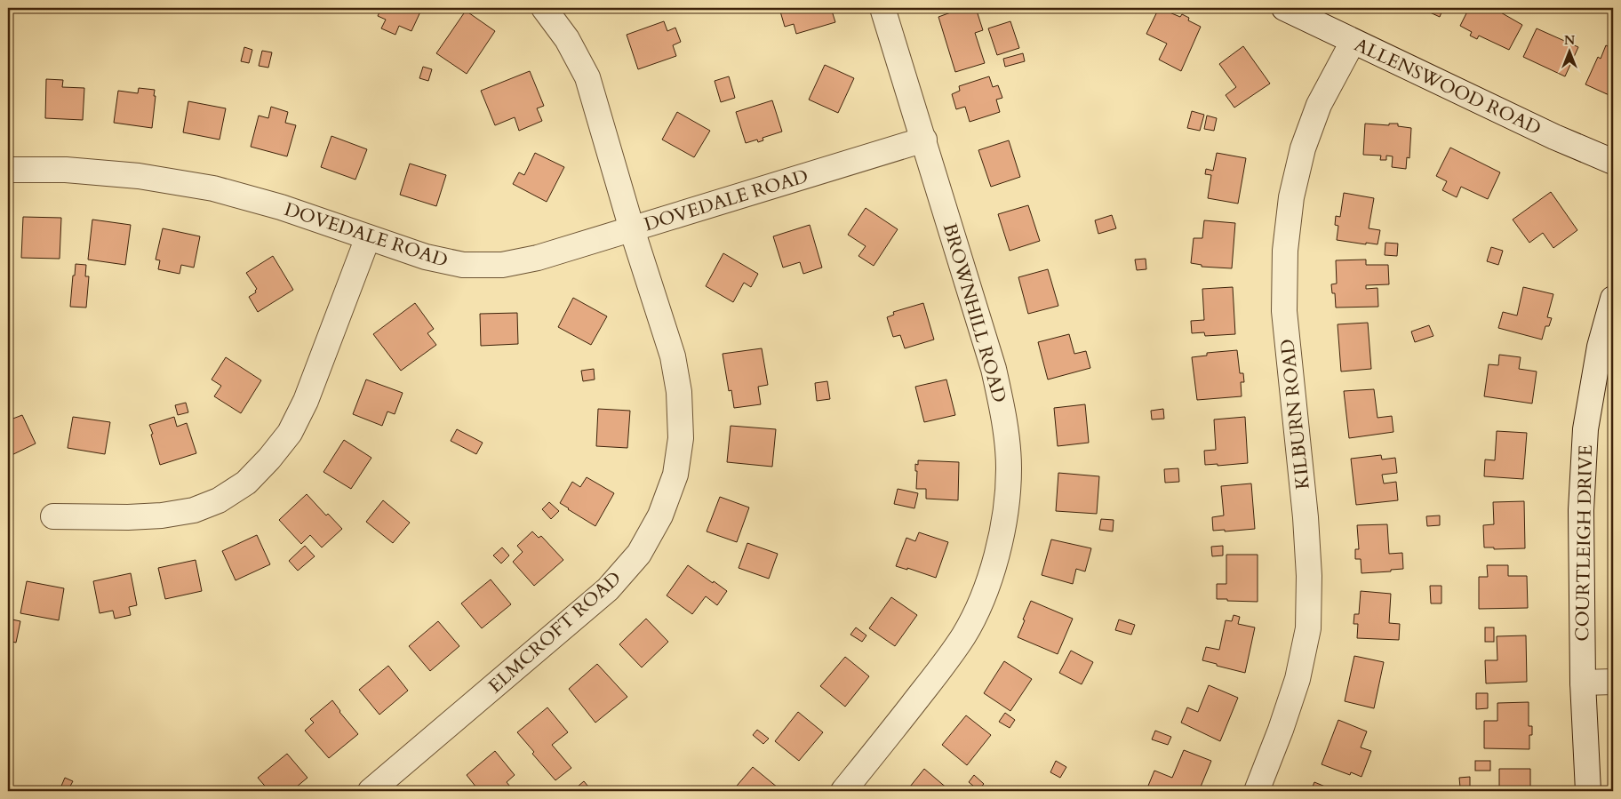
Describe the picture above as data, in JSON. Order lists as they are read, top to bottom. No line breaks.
{"streets":{"street":["ALLENSWOOD ROAD","DOVEDALE ROAD","BROWNHILL ROAD","KILBURN ROAD","COURTLEIGH DRIVE","ELMCROFT ROAD"]},"crossings":[["ALLENSWOOD ROAD","KILBURN ROAD"],["DOVEDALE ROAD","BROWNHILL ROAD"],["DOVEDALE ROAD","ELMCROFT ROAD"]],"north":"top"}
